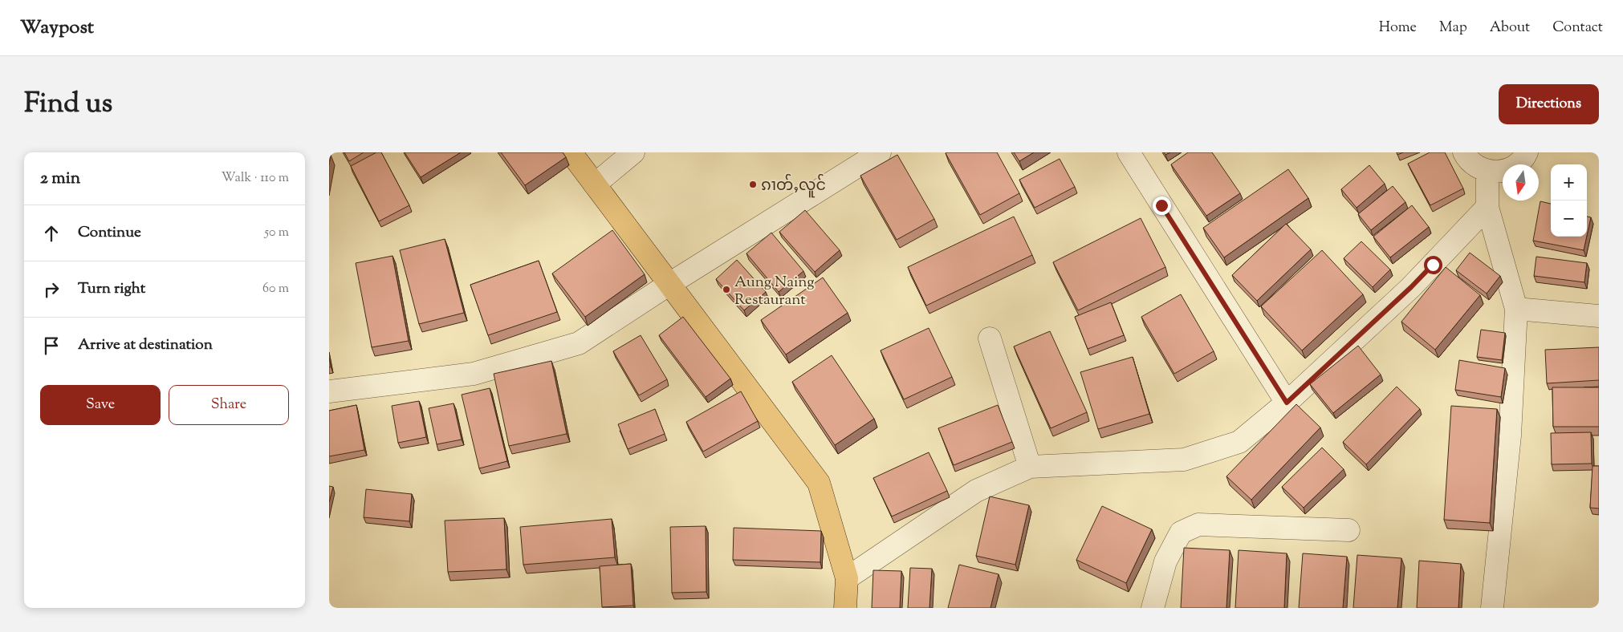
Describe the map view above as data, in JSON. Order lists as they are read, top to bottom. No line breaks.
{"places":["ၵၢတ်ႇလူင်","Aung Naing Restaurant"],"north":"bottom","page":{"header":"Waypost","nav":["Home","Map","About","Contact"],"title":"Find us","buttons":["Directions",["Save","Share"]],"heading":["2 min","Walk · 110 m"],"map_buttons":["+","−"],"list":[["Continue","50 m"],["Turn right","60 m"],"Arrive at destination"]}}
